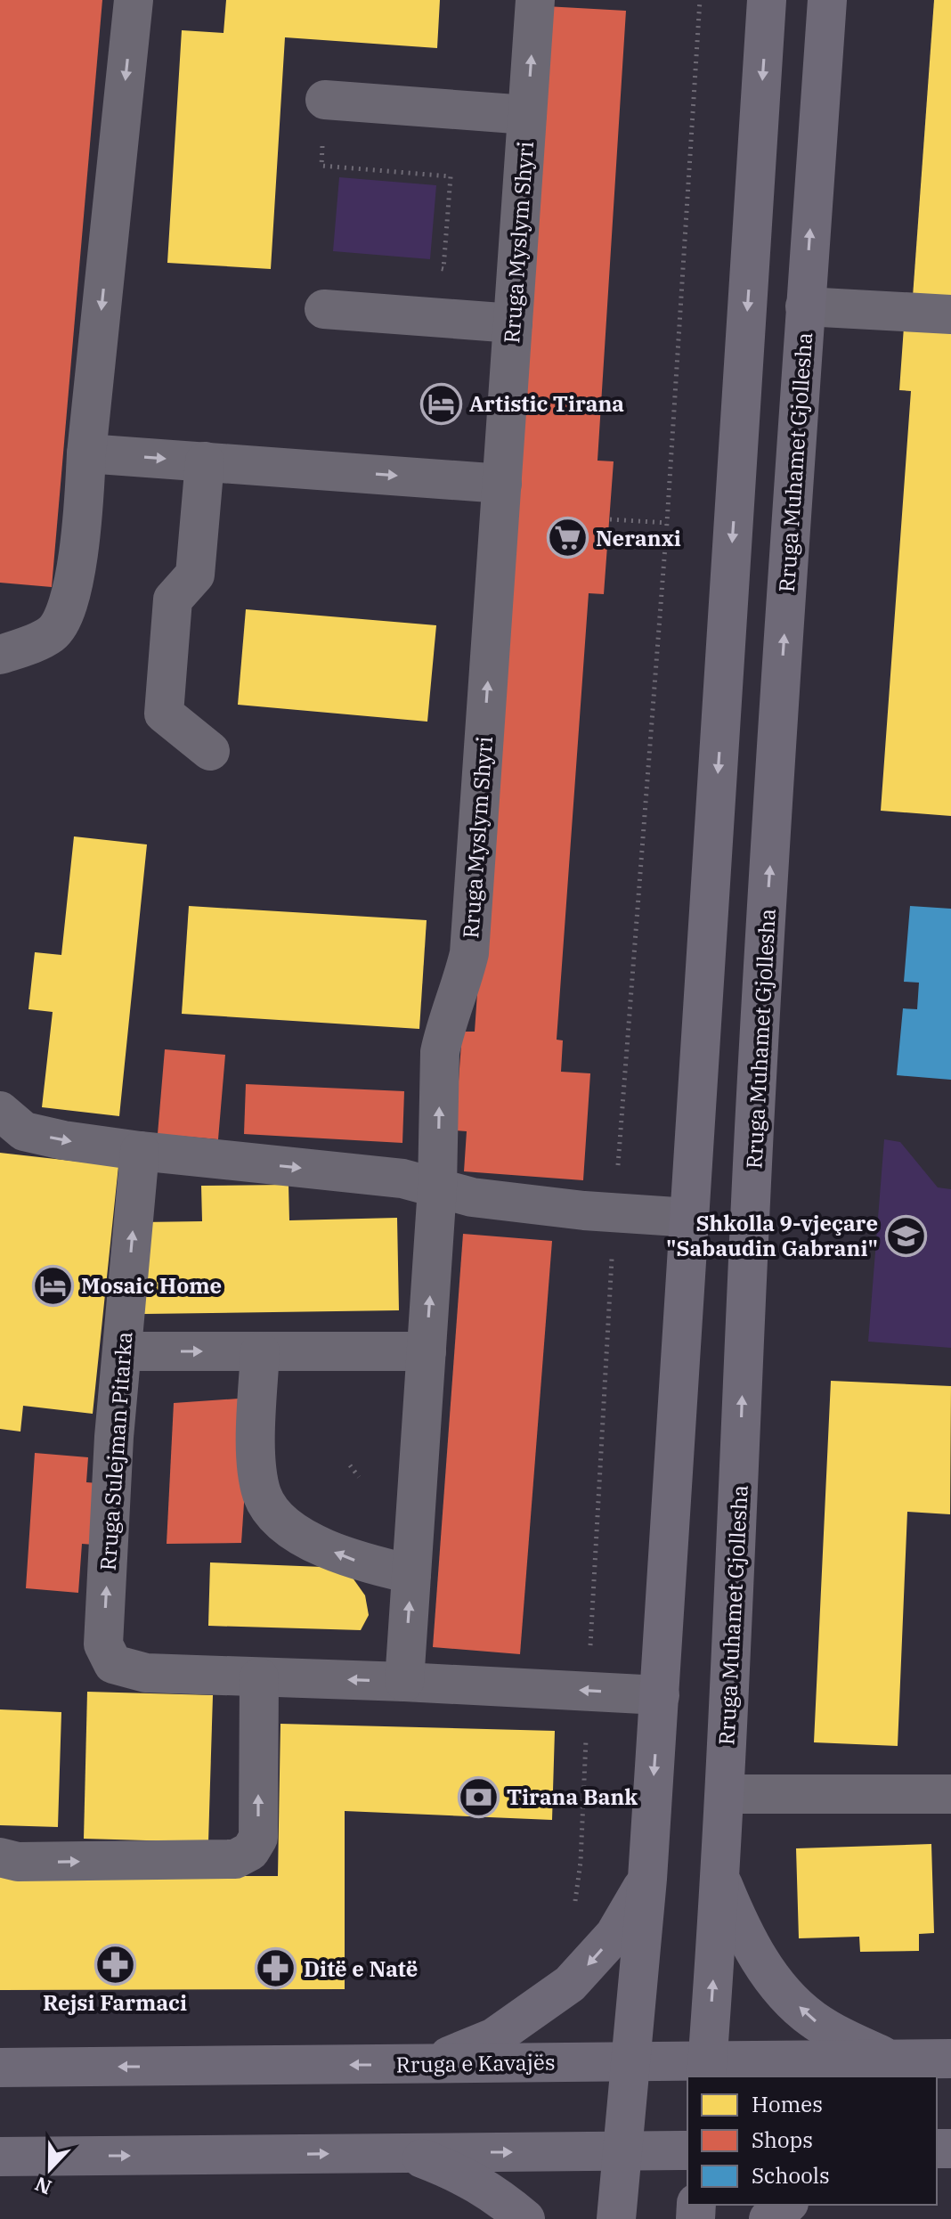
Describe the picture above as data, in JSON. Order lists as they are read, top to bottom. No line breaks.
{"streets":{"main road":["Rruga Muhamet Gjollesha","Rruga e Kavajës"],"street":["Rruga Myslym Shyri","Rruga Sulejman Pitarka"]},"crossings":[["Rruga Muhamet Gjollesha","Rruga e Kavajës"]],"one_way":["Rruga Myslym Shyri"],"places":{"hotel":["Artistic Tirana","Mosaic Home"],"supermarket":["Neranxi"],"school or university":["Shkolla 9-vjeçare \"Sabaudin Gabrani\""],"bank":["Tirana Bank"],"pharmacy":["Rejsi Farmaci","Ditë e Natë"]},"legend":["Homes","Shops","Schools"],"north":"bottom"}
